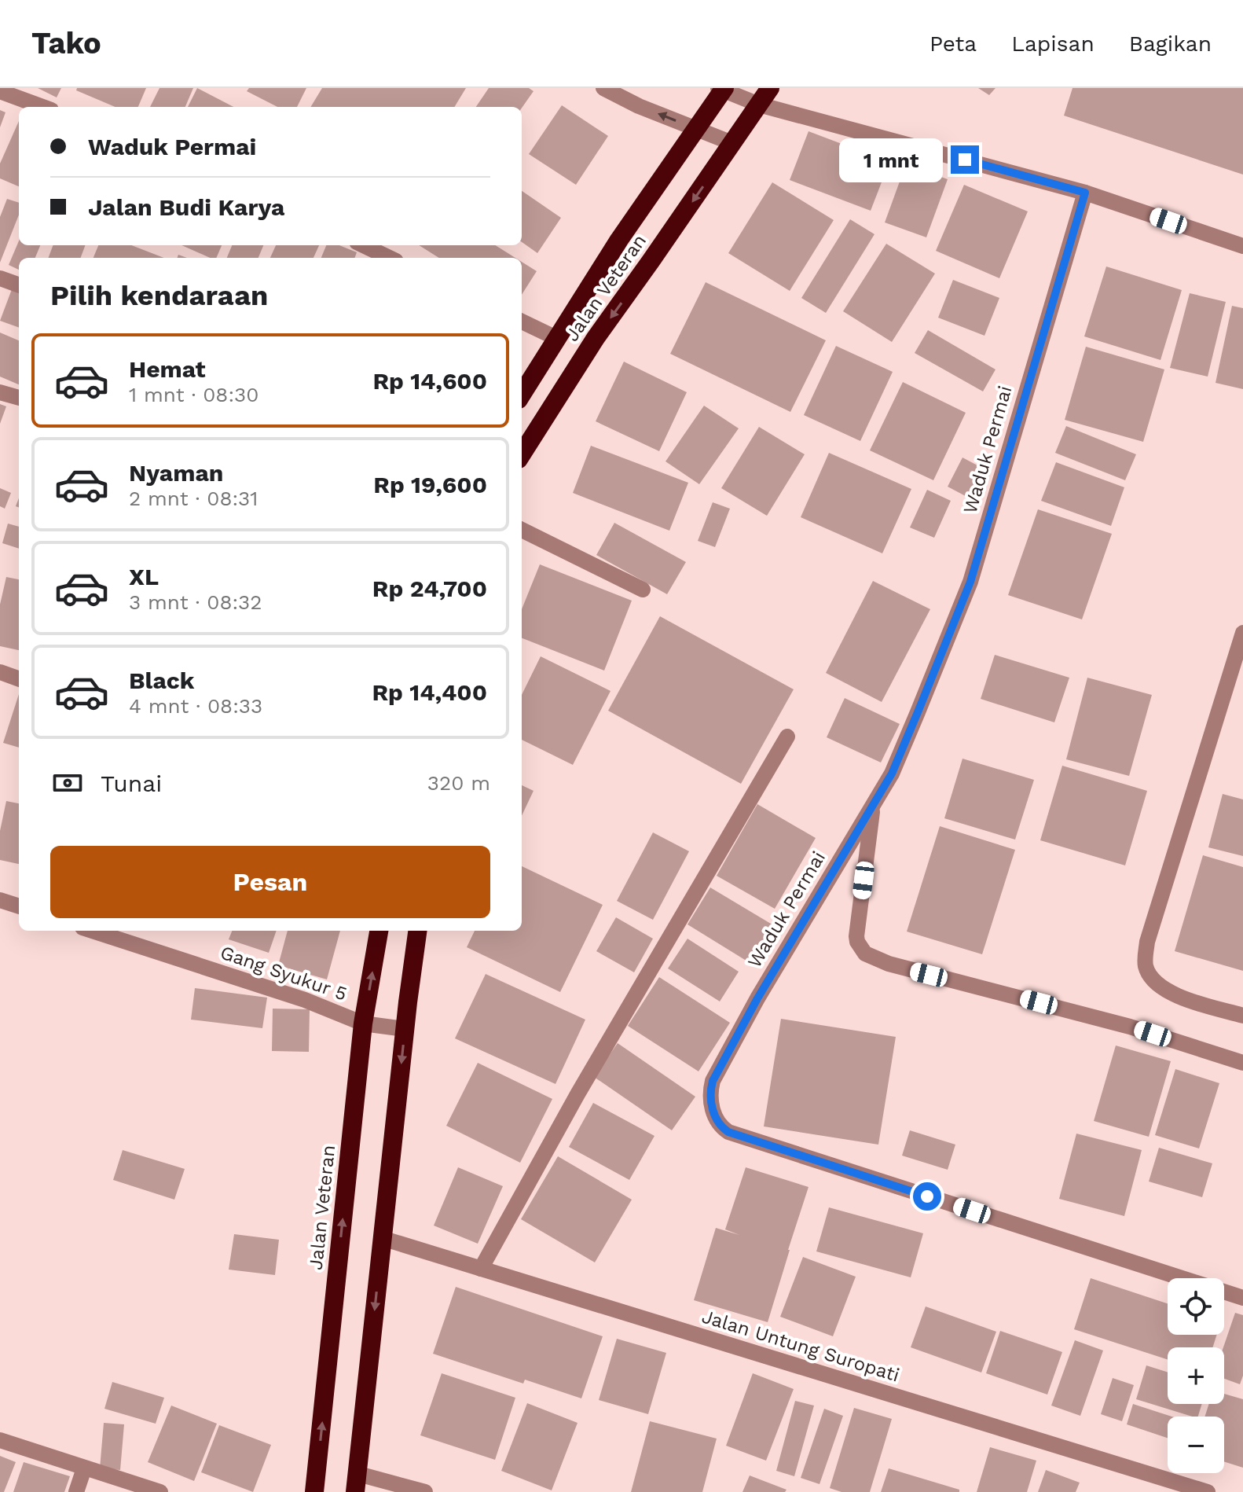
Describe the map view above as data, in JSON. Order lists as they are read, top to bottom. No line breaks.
{"streets":{"highway":["Jalan Veteran"],"street":["Waduk Permai","Gang Syukur 5","Jalan Untung Suropati"]},"crossings":[["Jalan Veteran","Gang Syukur 5"]],"page":{"header":"Tako","nav":["Peta","Lapisan","Bagikan"],"banner":["Waduk Permai","Jalan Budi Karya"],"bubble":"1 mnt","heading":"Pilih kendaraan","list":[{"name":"Hemat","note":"1 mnt · 08:30","value":"Rp 14,600"},{"name":"Nyaman","note":"2 mnt · 08:31","value":"Rp 19,600"},{"name":"XL","note":"3 mnt · 08:32","value":"Rp 24,700"},{"name":"Black","note":"4 mnt · 08:33","value":"Rp 14,400"}],"pay":["Tunai","320 m"],"buttons":"Pesan","map_buttons":["+","−"]}}
